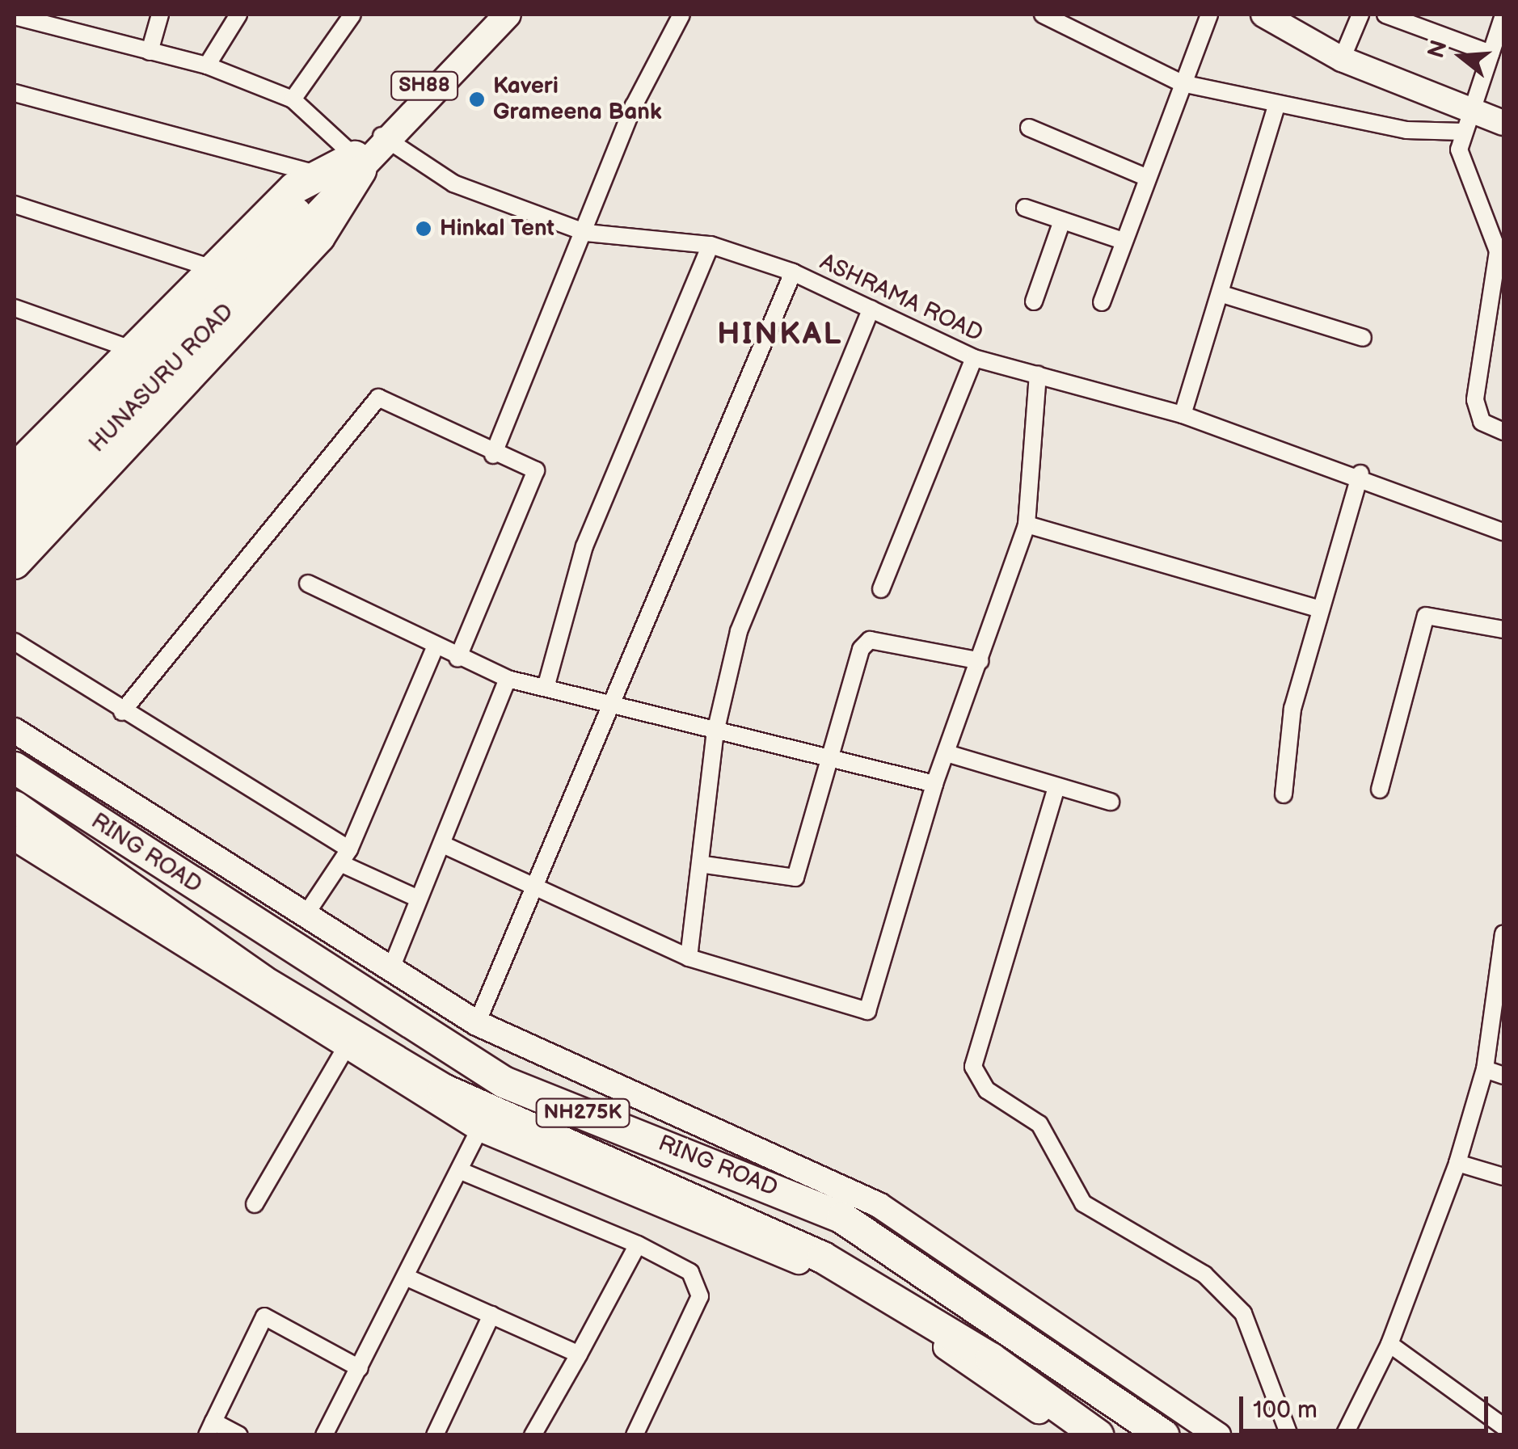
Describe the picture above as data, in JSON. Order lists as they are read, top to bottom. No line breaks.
{"streets":{"highway":["RING ROAD","NH275K"],"main road":["SH88","HUNASURU ROAD"],"street":["ASHRAMA ROAD"]},"crossings":[["SH88","ASHRAMA ROAD"]],"districts":["HINKAL"],"places":["Kaveri Grameena Bank","Hinkal Tent"],"scale_bar":"100 m","north":"left"}
